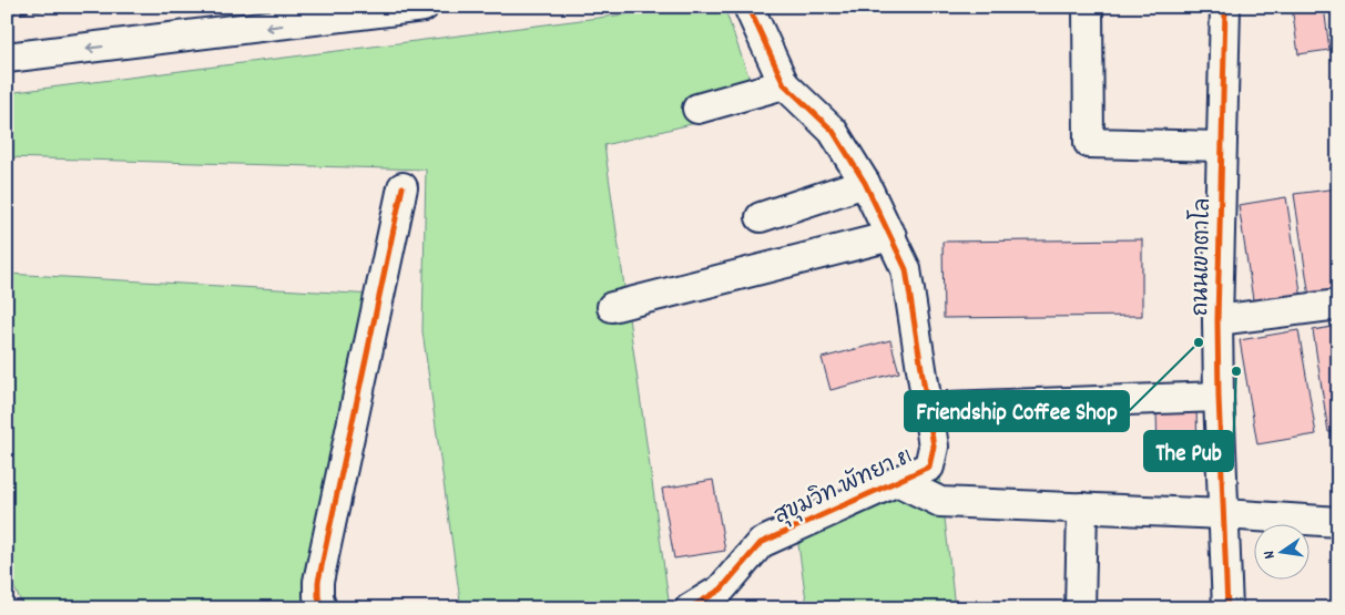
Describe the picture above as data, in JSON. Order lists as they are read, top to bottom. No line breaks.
{"streets":{"street":["ถนนเขาตาโล","สุขุมวิท พัทยา 81"]},"places":["Friendship Coffee Shop","The Pub"],"north":"left"}
